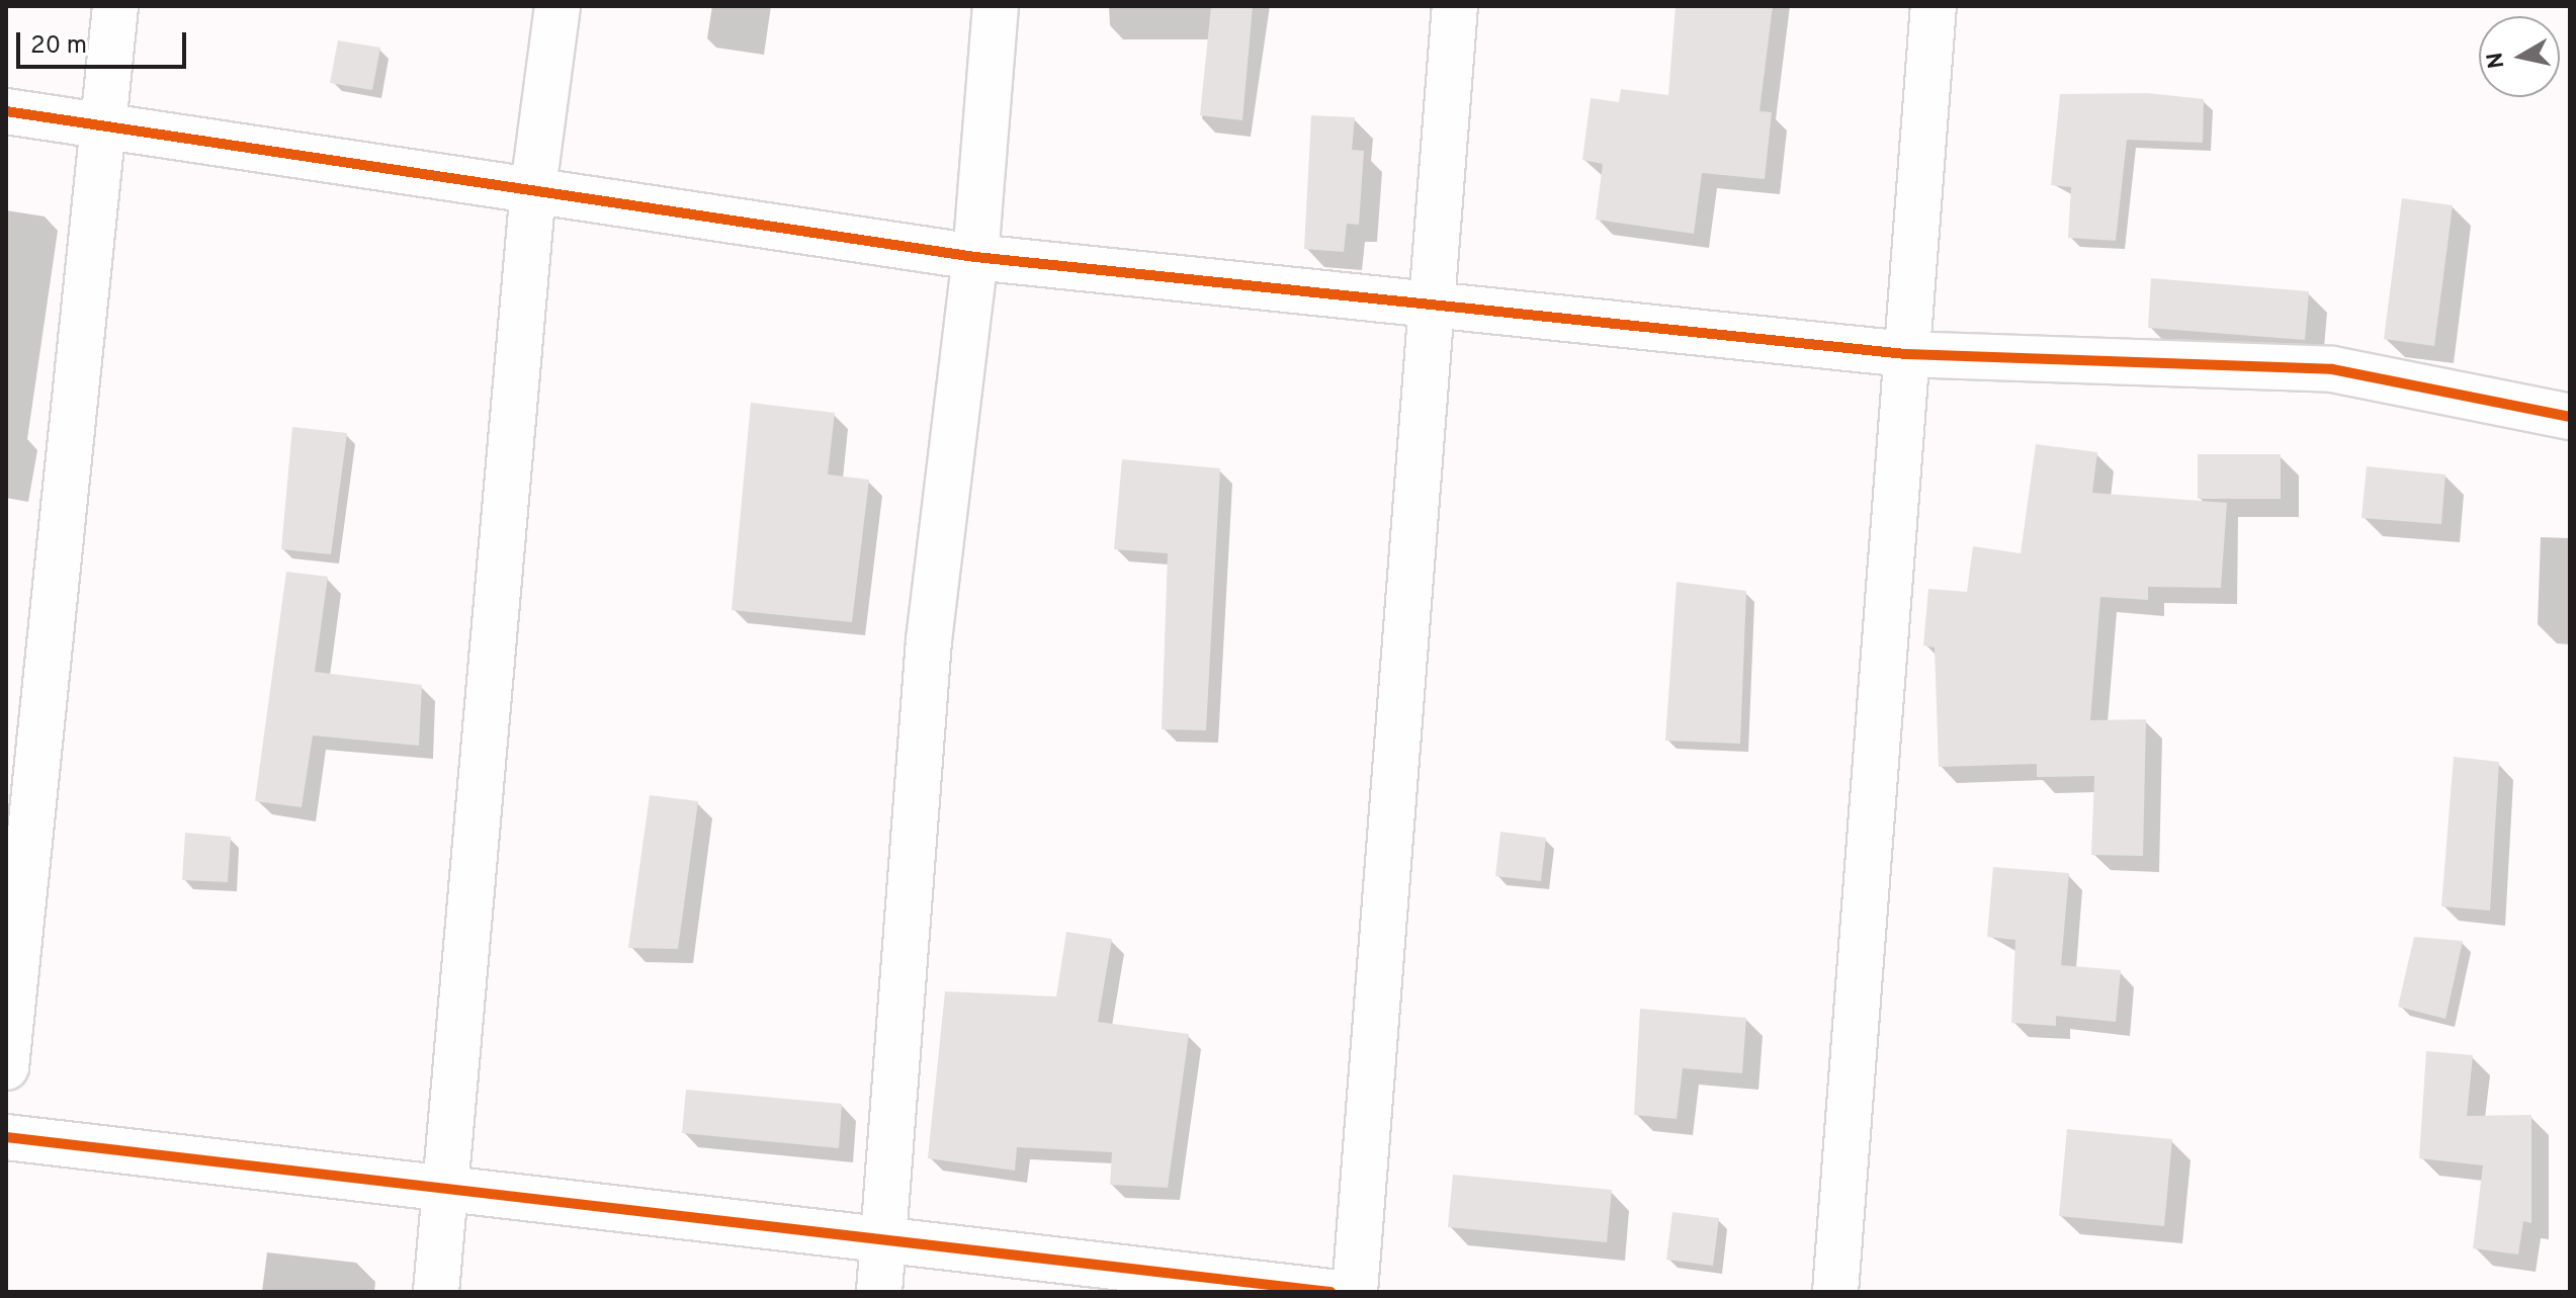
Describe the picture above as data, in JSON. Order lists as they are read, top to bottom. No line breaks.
{"scale_bar":"20 m","north":"left"}
